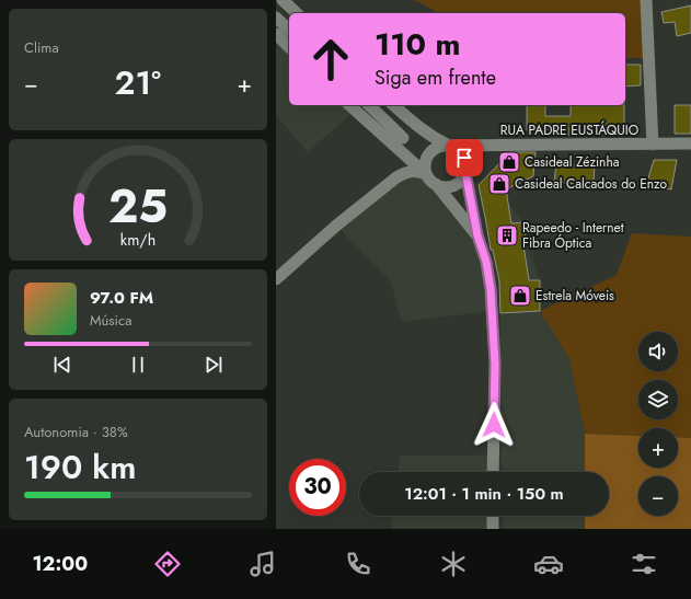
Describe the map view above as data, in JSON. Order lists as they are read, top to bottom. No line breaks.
{"streets":{"street":["RUA PADRE EUSTÁQUIO"]},"places":{"shop":["Casideal Zézinha","Casideal Calcados do Enzo","Estrela Móveis"],"building":["Rapeedo - Internet Fibra Óptica"]},"page":{"tile":["Clima",["Autonomia · 38%","190 km"]],"turn":["110 m","Siga em frente"],"heat":["−","21°","+"],"song":["97.0 FM","Música"],"map_buttons":["+","−"],"limit":"30","trip":"12:01 · 1 min · 150 m","tabs":"12:00","gauge":["25","km/h"]}}
